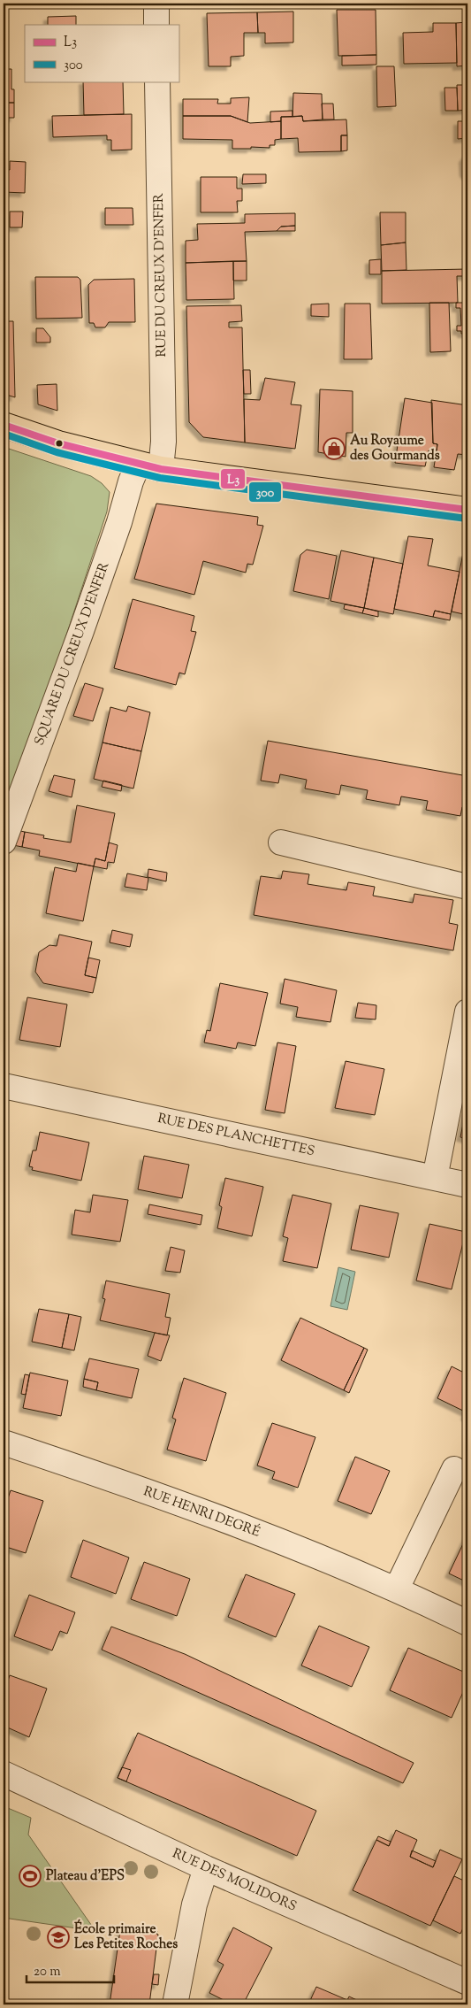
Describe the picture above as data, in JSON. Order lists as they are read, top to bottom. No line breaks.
{"streets":{"street":["RUE DU CREUX D'ENFER","SQUARE DU CREUX D'ENFER","RUE DES PLANCHETTES","RUE HENRI DEGRÉ","RUE DES MOLIDORS"]},"crossings":[["RUE DU CREUX D'ENFER","SQUARE DU CREUX D'ENFER"]],"places":{"shop":["Au Royaume des Gourmands"],"sports":["Plateau d'EPS"],"school or university":["École primaire Les Petites Roches"]},"lines":["transit line L3","transit line 300"],"legend":["L3","300"],"scale_bar":"20 m"}
